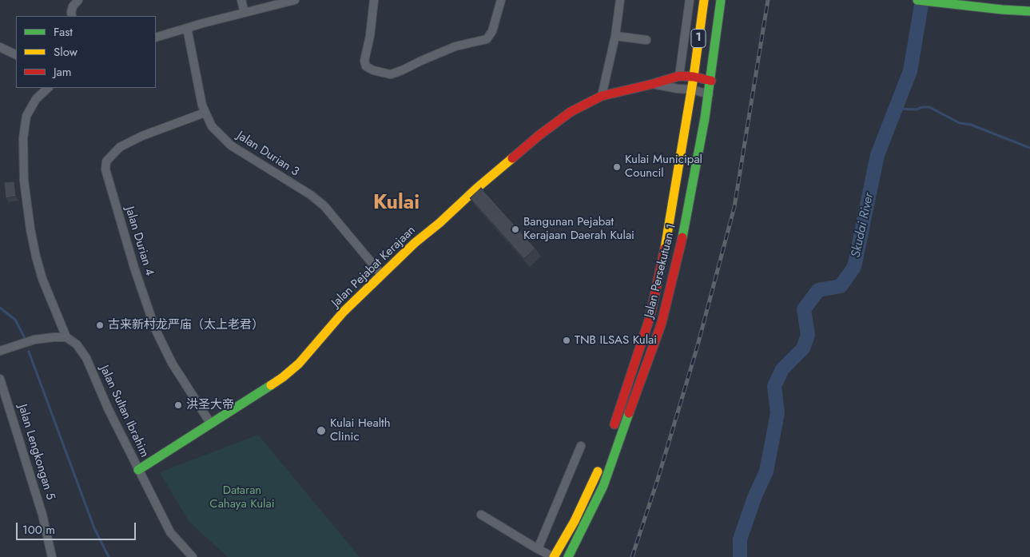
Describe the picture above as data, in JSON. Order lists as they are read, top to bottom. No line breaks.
{"streets":{"main road":["1","Jalan Pejabat Kerajaan","Jalan Persekutuan 1"],"street":["Jalan Durian 3","Jalan Durian 4","Jalan Sultan Ibrahim","Jalan Lengkongan 5"]},"crossings":[["Jalan Durian 3","Jalan Durian 4"],["Jalan Durian 3","Jalan Pejabat Kerajaan"],["Jalan Durian 4","Jalan Pejabat Kerajaan"],["Jalan Pejabat Kerajaan","Jalan Persekutuan 1"],["Jalan Pejabat Kerajaan","Jalan Sultan Ibrahim"]],"districts":["Kulai"],"water":["Skudai River"],"parks":["Dataran Cahaya Kulai"],"places":["Kulai Municipal Council","Bangunan Pejabat Kerajaan Daerah Kulai","古来新村龙严庙（太上老君）","TNB ILSAS Kulai","洪圣大帝","Kulai Health Clinic"],"legend":["Fast","Slow","Jam"],"scale_bar":"100 m"}
